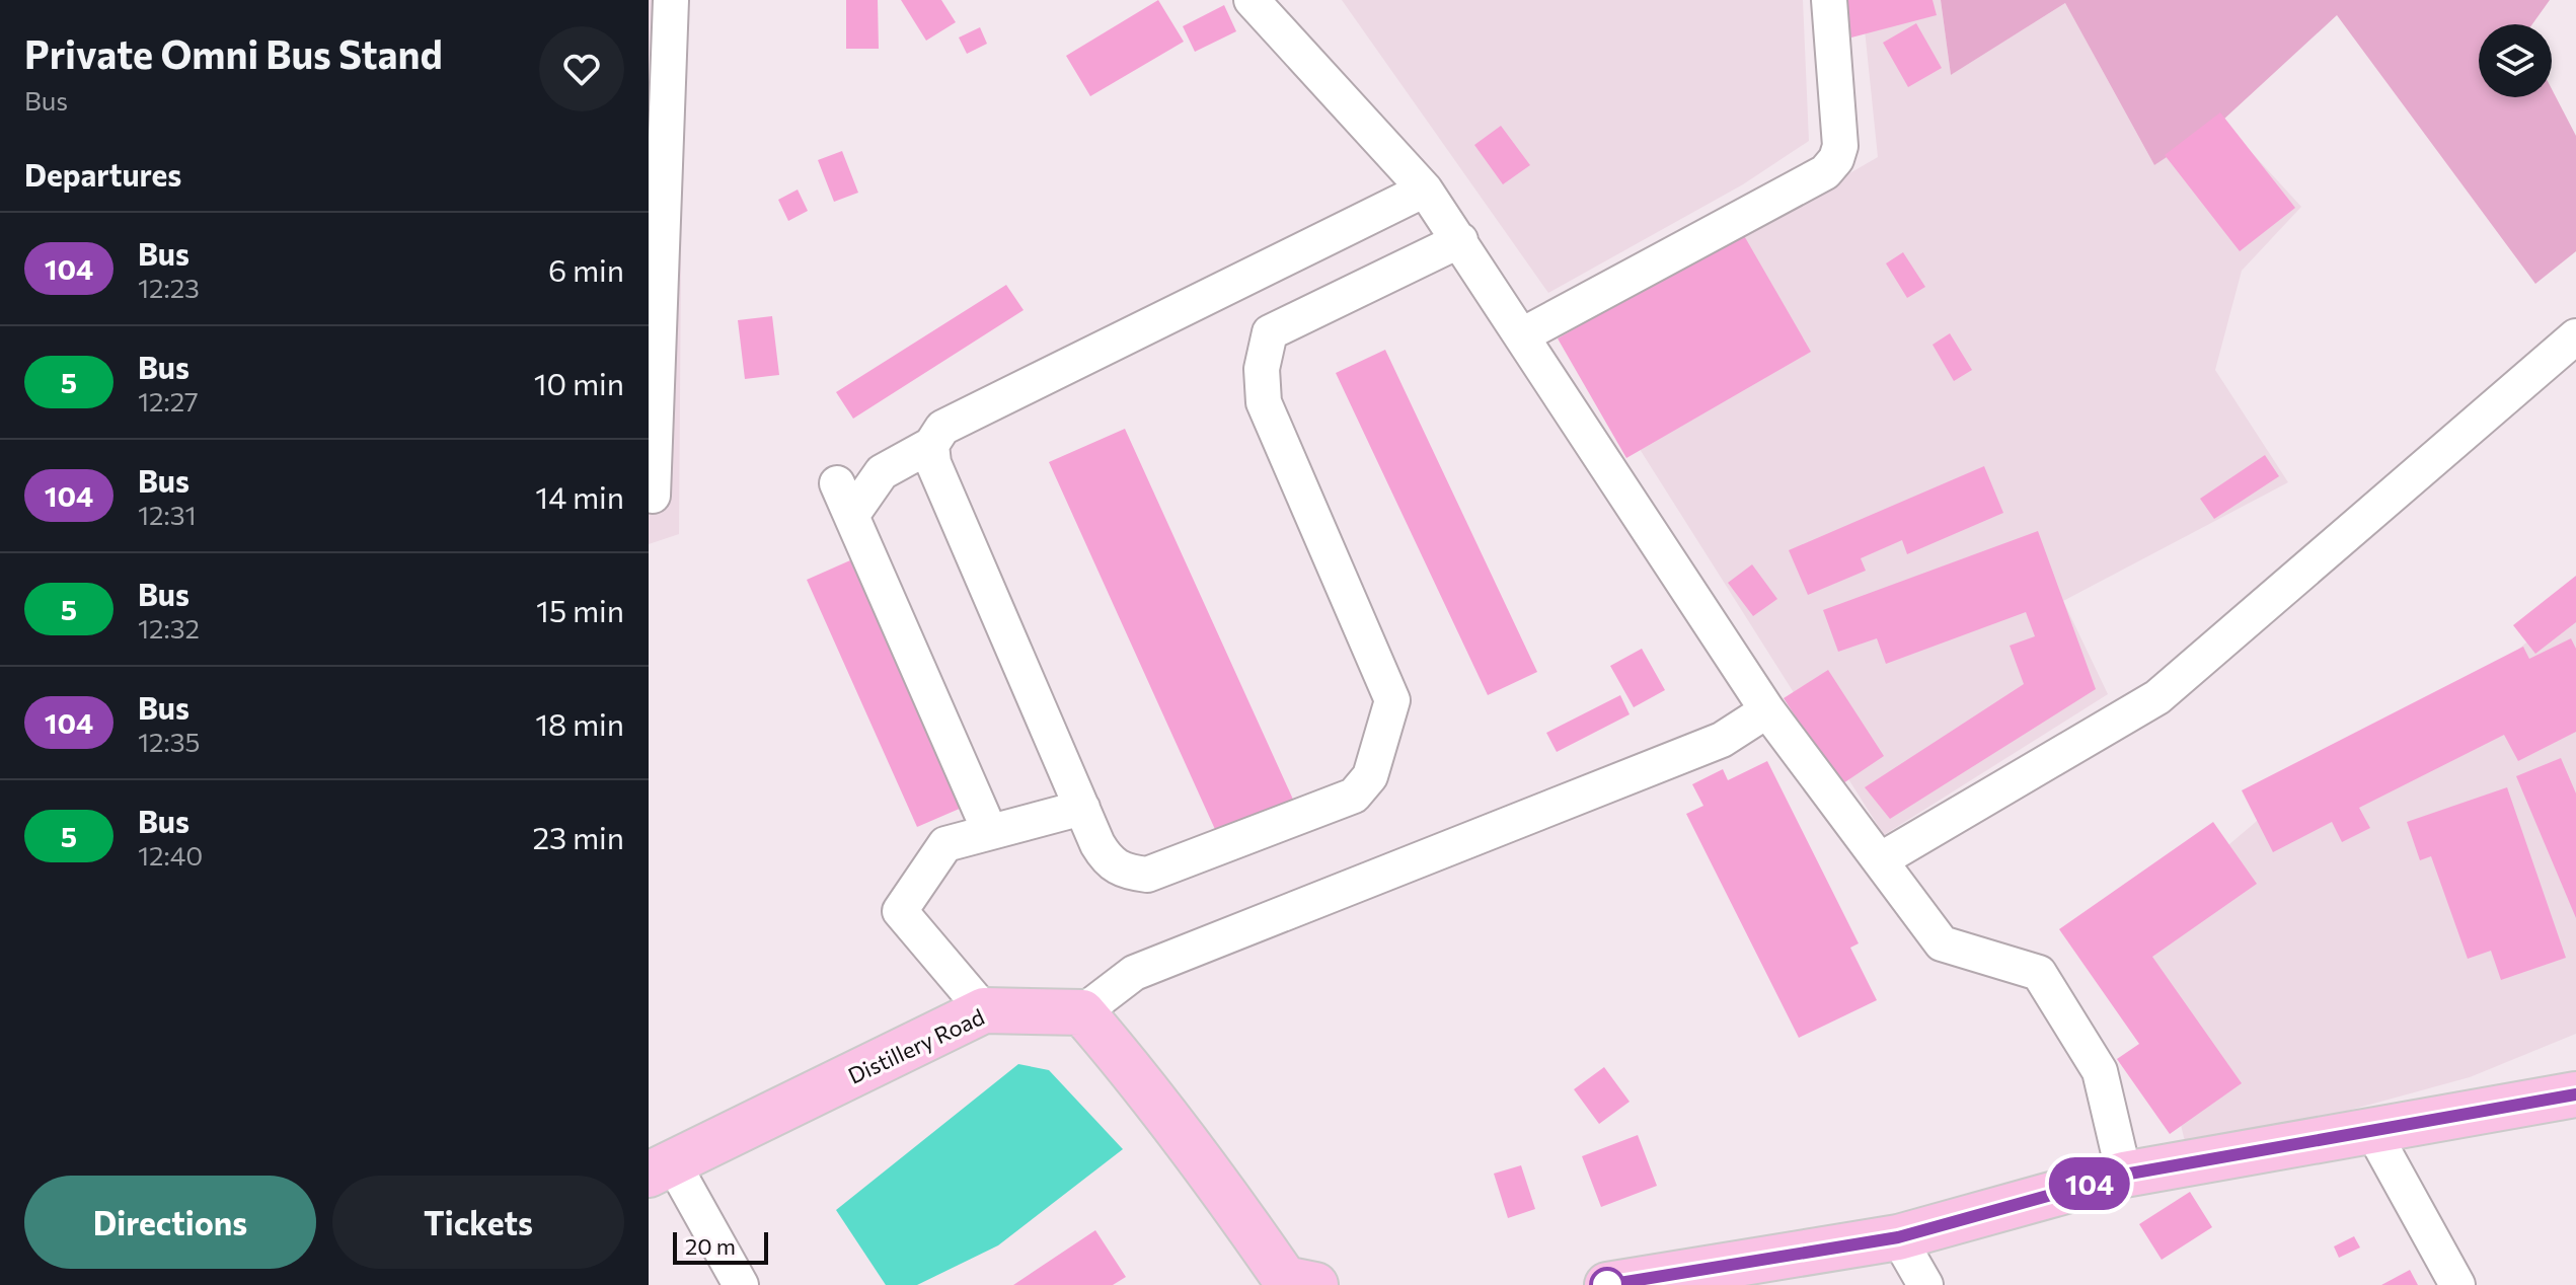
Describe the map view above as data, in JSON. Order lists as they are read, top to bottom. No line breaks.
{"streets":{"main road":["Distillery Road"]},"lines":["bus line 104"],"scale_bar":"20 m","page":{"heading":[["Private Omni Bus Stand","Bus"],"Departures"],"on_map":"104","list":[{"mark":"104","name":"Bus","note":"12:23","value":"6 min"},{"mark":"5","name":"Bus","note":"12:27","value":"10 min"},{"mark":"104","name":"Bus","note":"12:31","value":"14 min"},{"mark":"5","name":"Bus","note":"12:32","value":"15 min"},{"mark":"104","name":"Bus","note":"12:35","value":"18 min"},{"mark":"5","name":"Bus","note":"12:40","value":"23 min"}],"buttons":["Directions","Tickets"],"scale":"20 m"}}
